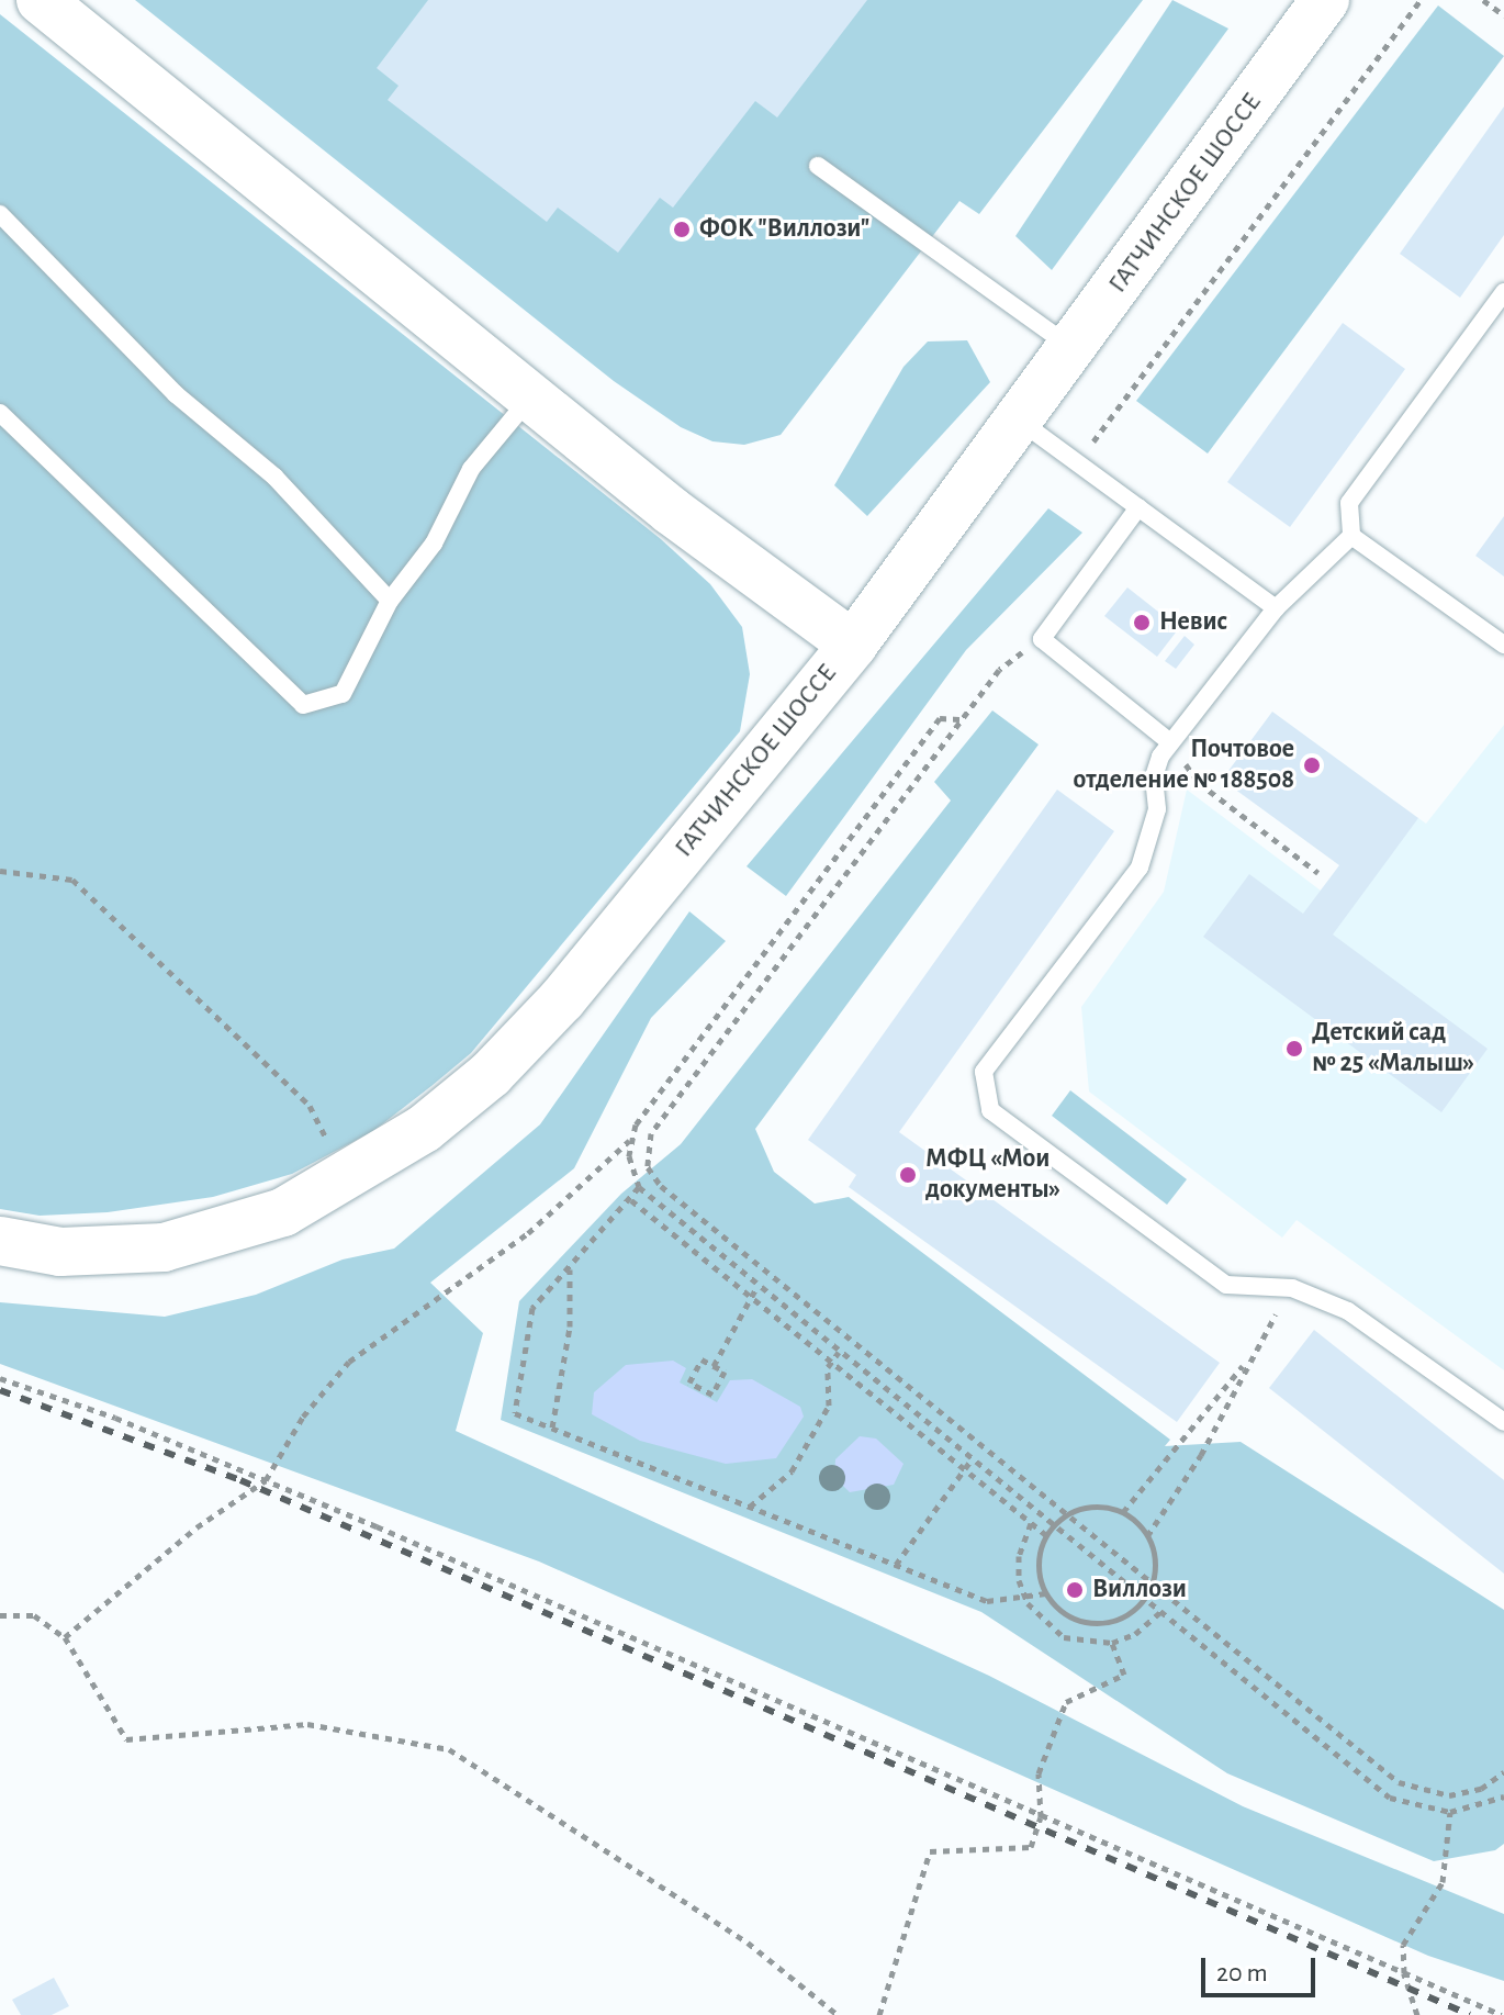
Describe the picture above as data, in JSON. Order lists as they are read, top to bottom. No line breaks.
{"streets":{"main road":["ГАТЧИНСКОЕ ШОССЕ"]},"places":["ФОК \"Виллози\"","Невис","Почтовое отделение № 188508","Детский сад № 25 «Малыш»","МФЦ «Мои документы»","Виллози"],"scale_bar":"20 m"}
